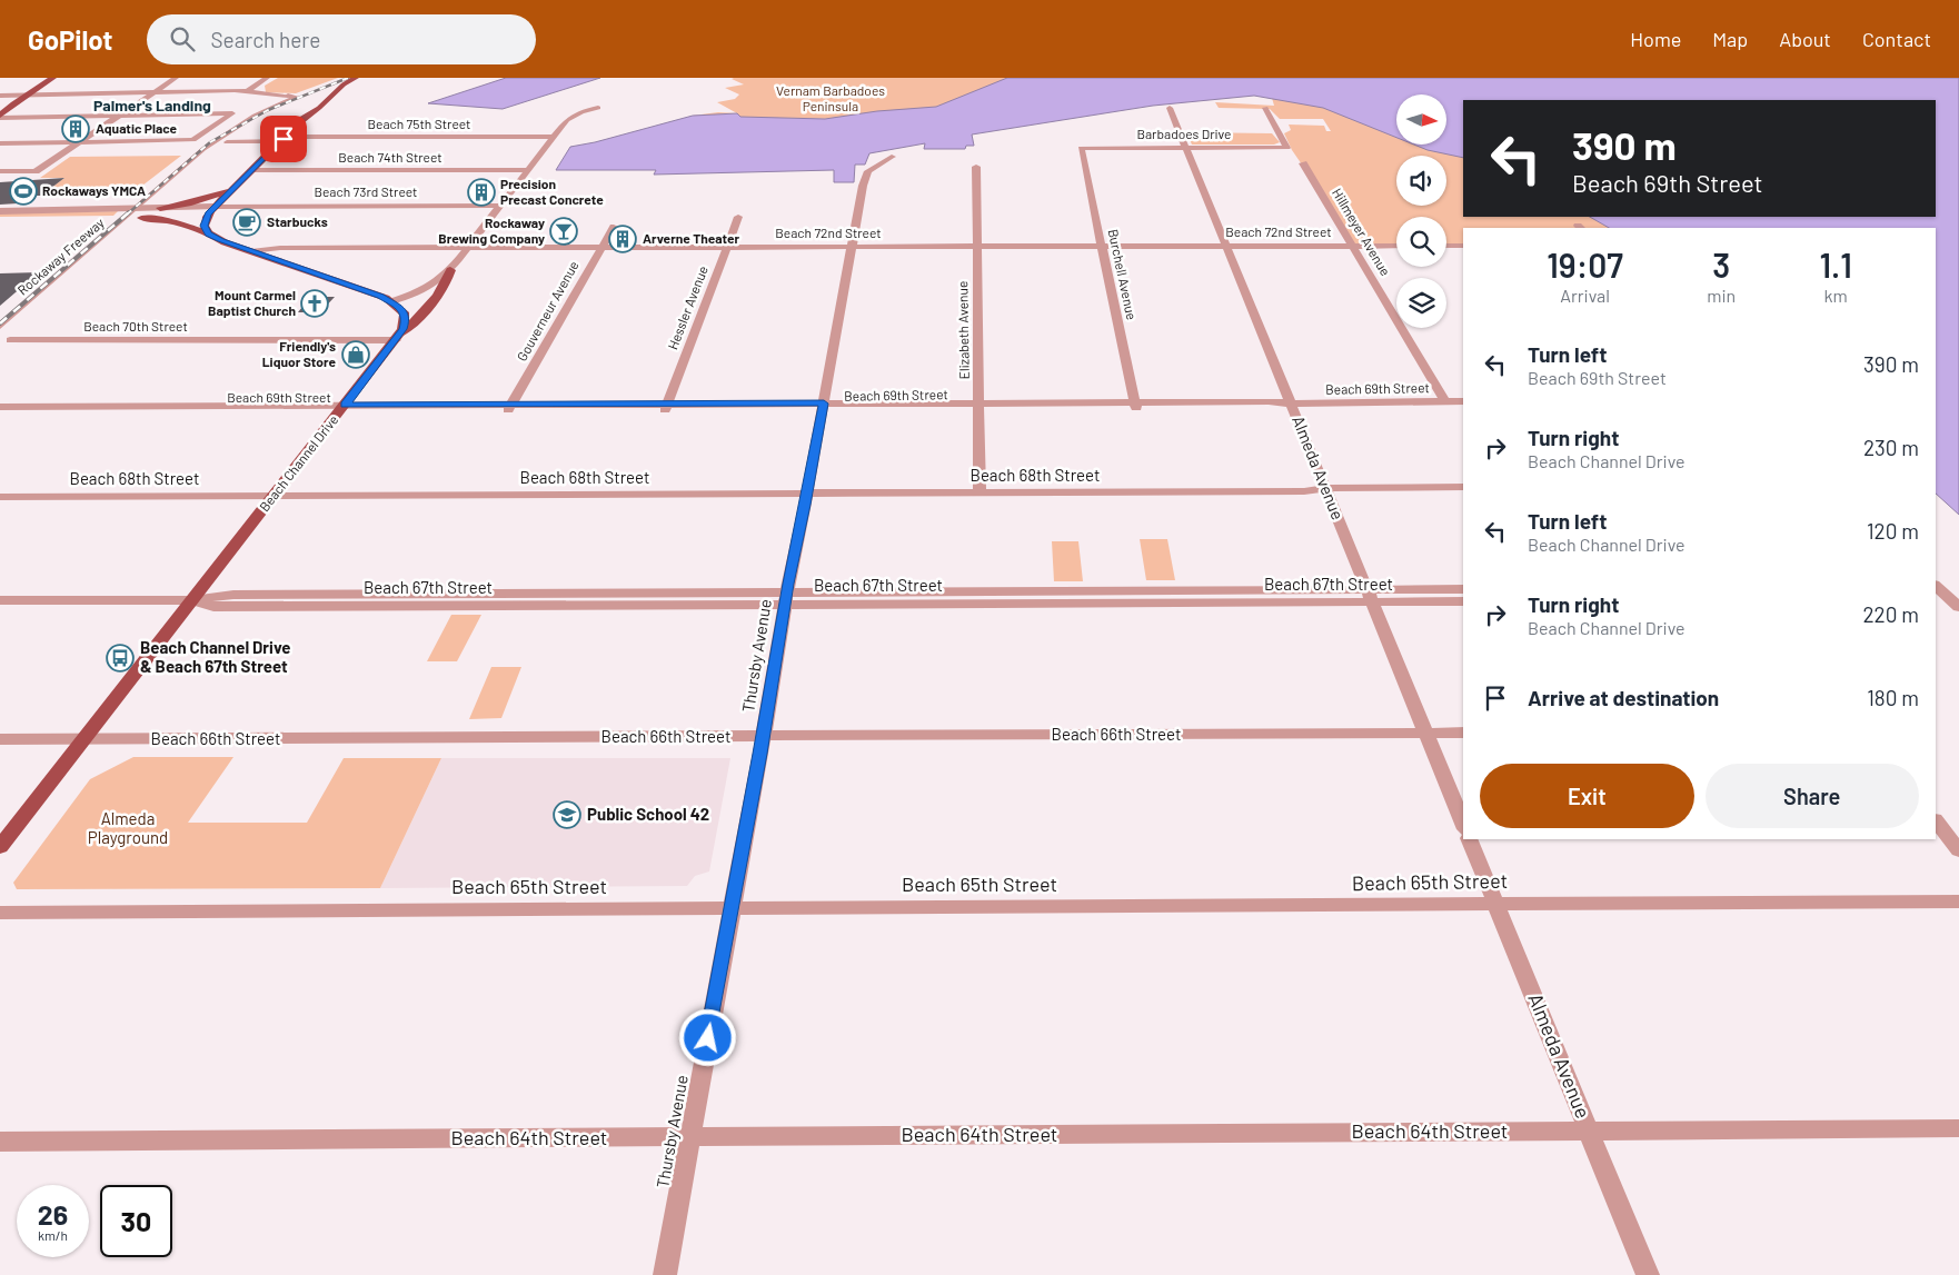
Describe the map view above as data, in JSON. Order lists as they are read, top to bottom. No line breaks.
{"streets":{"main road":["Beach Channel Drive"],"street":["Beach 75th Street","Barbadoes Drive","Beach 74th Street","Beach 73rd Street","Beach 72nd Street","Hillmeyer Avenue","Rockaway Freeway","Burchell Avenue","Hessler Avenue","Gouverneur Avenue","Beach 70th Street","Elizabeth Avenue","Beach 69th Street","Almeda Avenue","Beach 68th Street","Beach 67th Street","Thursby Avenue","Beach 66th Street","Beach 65th Street","Beach 64th Street"]},"crossings":[["Barbadoes Drive","Burchell Avenue"],["Barbadoes Drive","Almeda Avenue"],["Beach 73rd Street","Rockaway Freeway"],["Beach 72nd Street","Hillmeyer Avenue"],["Beach 72nd Street","Burchell Avenue"],["Beach 72nd Street","Hessler Avenue"],["Beach 72nd Street","Gouverneur Avenue"],["Beach 72nd Street","Elizabeth Avenue"],["Beach 72nd Street","Almeda Avenue"],["Beach 72nd Street","Thursby Avenue"],["Hillmeyer Avenue","Beach 69th Street"],["Burchell Avenue","Beach 69th Street"],["Hessler Avenue","Beach 69th Street"],["Gouverneur Avenue","Beach 69th Street"],["Beach 70th Street","Beach Channel Drive"],["Elizabeth Avenue","Beach 69th Street"],["Elizabeth Avenue","Beach 68th Street"],["Beach 69th Street","Beach Channel Drive"],["Beach 69th Street","Almeda Avenue"],["Beach 69th Street","Thursby Avenue"],["Beach Channel Drive","Beach 68th Street"],["Beach Channel Drive","Beach 67th Street"],["Beach Channel Drive","Beach 66th Street"],["Almeda Avenue","Beach 68th Street"],["Almeda Avenue","Beach 67th Street"],["Almeda Avenue","Beach 66th Street"],["Almeda Avenue","Beach 65th Street"],["Almeda Avenue","Beach 64th Street"],["Beach 68th Street","Thursby Avenue"],["Beach 67th Street","Thursby Avenue"],["Thursby Avenue","Beach 66th Street"],["Thursby Avenue","Beach 65th Street"],["Thursby Avenue","Beach 64th Street"]],"districts":["Palmer's Landing"],"parks":["Vernam Barbadoes Peninsula","Almeda Playground"],"places":{"building":["Aquatic Place","Precision Precast Concrete","Arverne Theater"],"sports":["Rockaways YMCA"],"cafe":["Starbucks"],"bar":["Rockaway Brewing Company"],"church":["Mount Carmel Baptist Church"],"shop":["Friendly's Liquor Store"],"bus stop":["Beach Channel Drive & Beach 67th Street"],"school or university":["Public School 42"]},"north":"right","page":{"header":"GoPilot","search":"Search here","nav":["Home","Map","About","Contact"],"turn":["390 m","Beach 69th Street"],"eta":["19:07","Arrival","3","min","1.1","km"],"list":[{"name":"Turn left","note":"Beach 69th Street","value":"390 m"},{"name":"Turn right","note":"Beach Channel Drive","value":"230 m"},{"name":"Turn left","note":"Beach Channel Drive","value":"120 m"},{"name":"Turn right","note":"Beach Channel Drive","value":"220 m"},{"name":"Arrive at destination","value":"180 m"}],"buttons":["Exit","Share"],"speed":"26 km/h","limit":"30"}}
